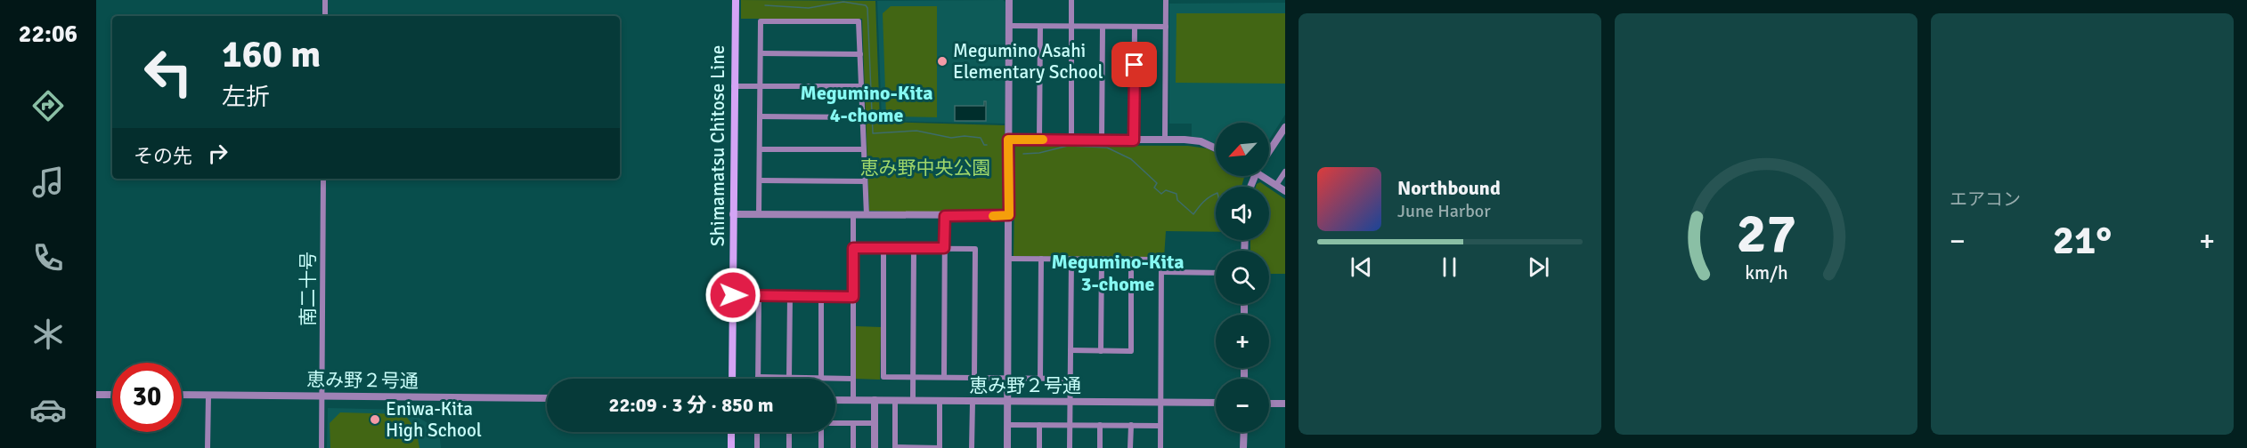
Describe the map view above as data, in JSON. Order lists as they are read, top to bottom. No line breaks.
{"streets":{"main road":["Shimamatsu Chitose Line"],"street":["南二十号","恵み野２号通"]},"crossings":[["南二十号","恵み野２号通"]],"districts":["Megumino-Kita 4-chome","Megumino-Kita 3-chome"],"parks":["恵み野中央公園"],"places":["Megumino Asahi Elementary School","Eniwa-Kita High School"],"north":"bottom left","page":{"tabs":"22:06","tile":"エアコン","turn":["160 m","左折"],"map_buttons":["+","−"],"then":"その先","song":["Northbound","June Harbor"],"heat":["−","21°","+"],"limit":"30","trip":"22:09 · 3 分 · 850 m","gauge":["27","km/h"]}}
